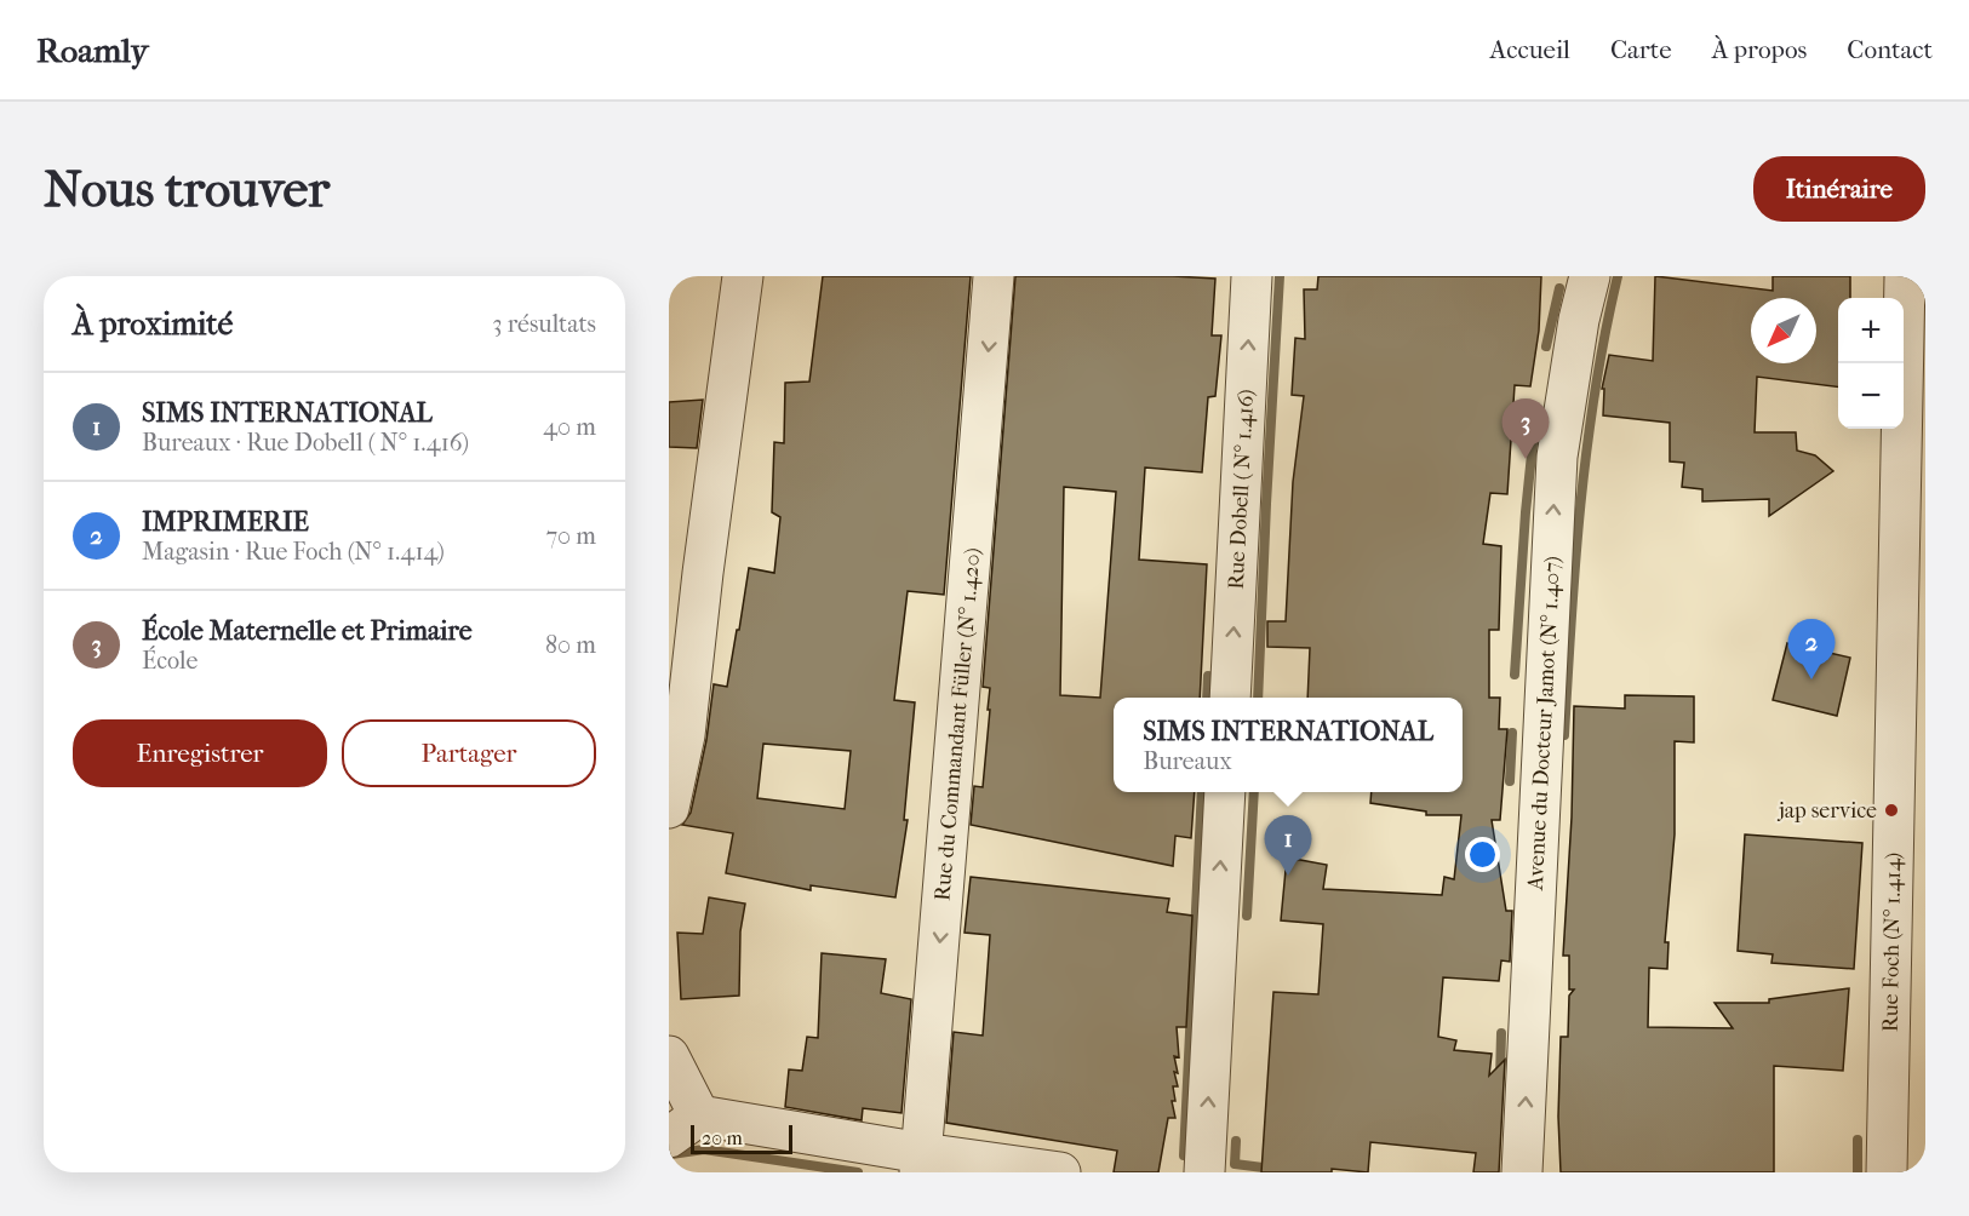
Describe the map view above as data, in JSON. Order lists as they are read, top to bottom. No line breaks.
{"streets":{"street":["Rue Dobell ( N° 1.416)","Avenue du Docteur Jamot (N° 1.407)","Rue du Commandant Füller (N° 1.420)","Rue Foch (N° 1.414)"]},"one_way":["Rue Dobell ( N° 1.416)"],"places":["jap service"],"scale_bar":"20 m","north":"bottom left","page":{"header":"Roamly","nav":["Accueil","Carte","À propos","Contact"],"buttons":["Itinéraire",["Enregistrer","Partager"]],"title":"Nous trouver","heading":["À proximité","3 résultats"],"map_buttons":["+","−"],"list":[{"mark":"1","name":"SIMS INTERNATIONAL","note":"Bureaux · Rue Dobell ( N° 1.416)","value":"40 m"},{"mark":"2","name":"IMPRIMERIE","note":"Magasin · Rue Foch (N° 1.414)","value":"70 m"},{"mark":"3","name":"École Maternelle et Primaire","note":"École","value":"80 m"}],"pins":["3","2","1"],"popup":["SIMS INTERNATIONAL","Bureaux"],"scale":"20 m"}}
